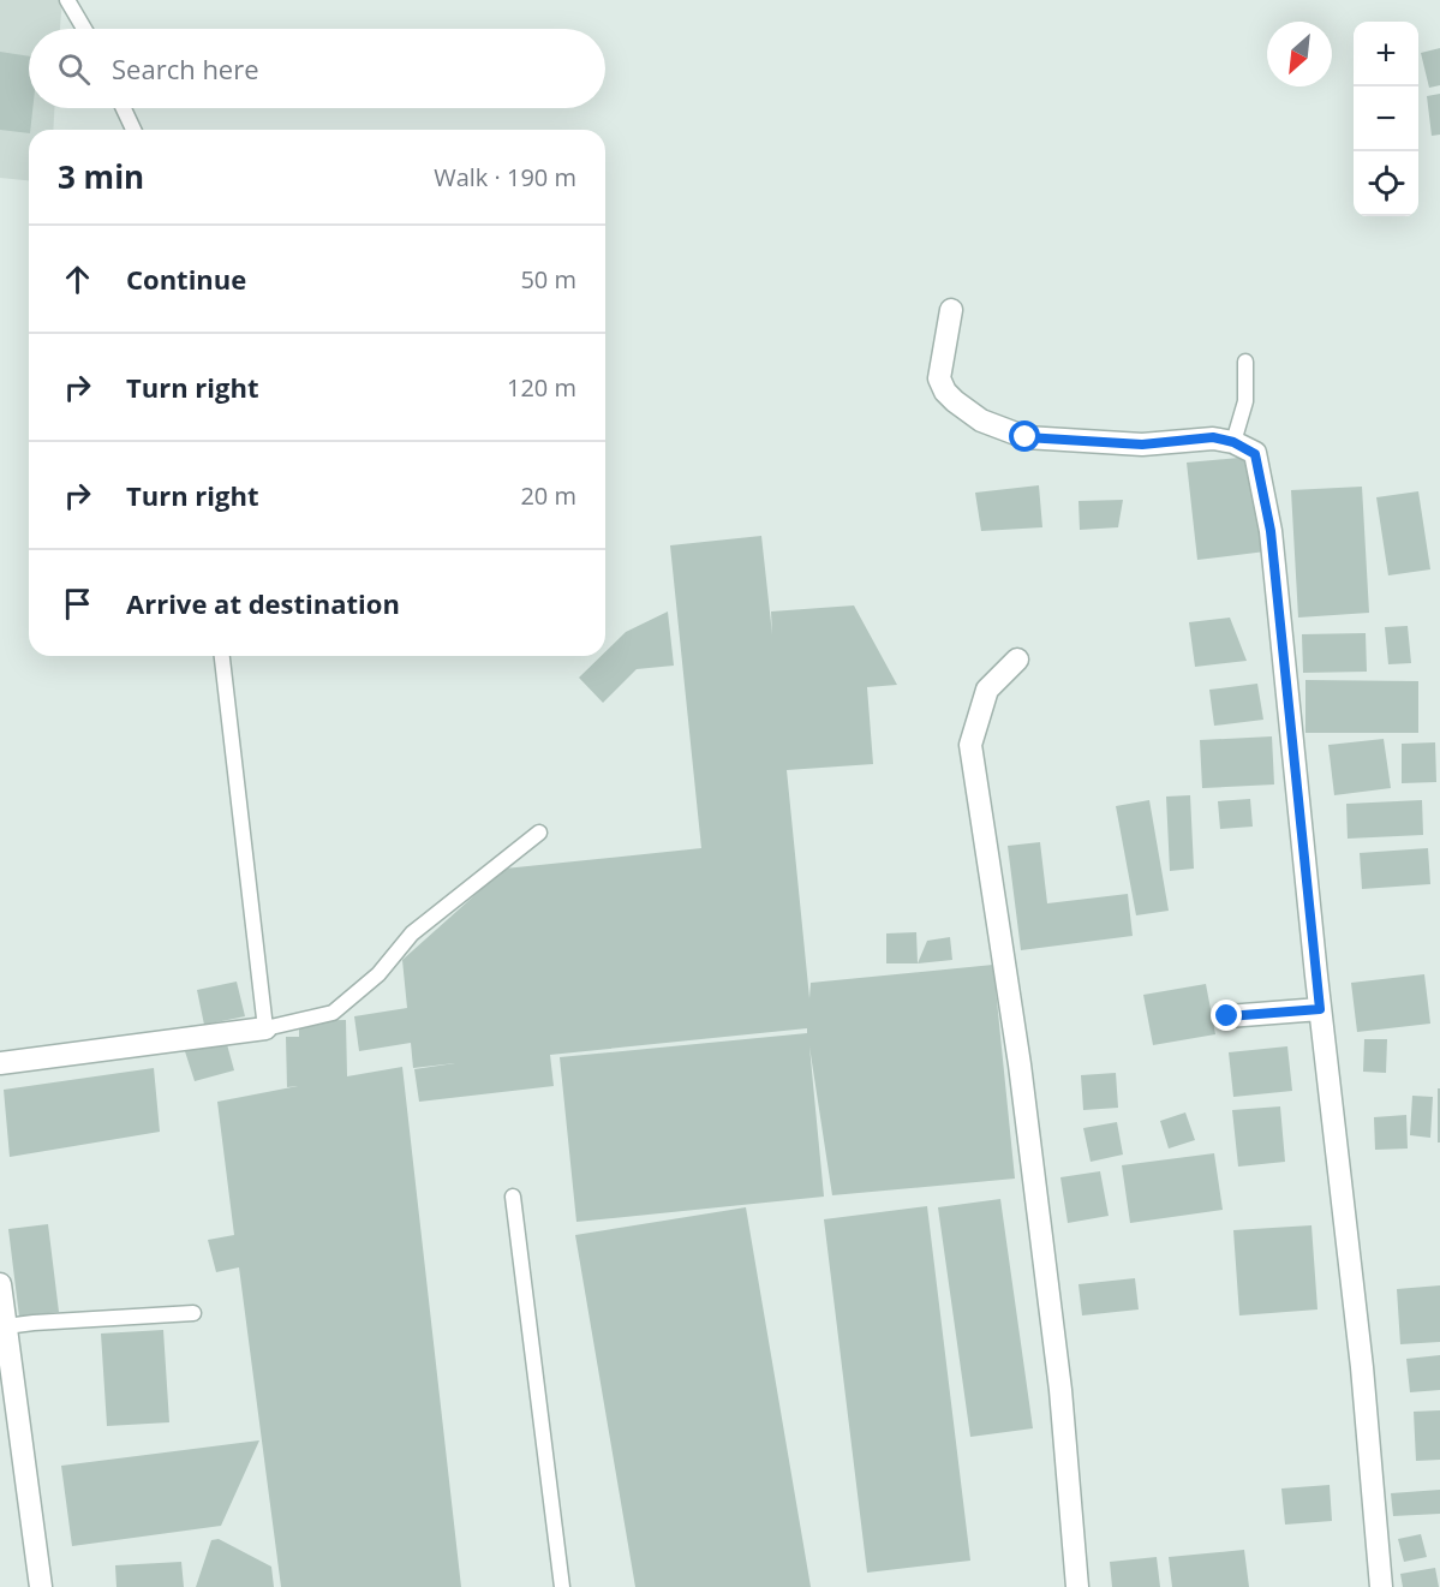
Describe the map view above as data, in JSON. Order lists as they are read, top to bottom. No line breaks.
{"north":"bottom left","page":{"map_buttons":["+","−"],"search":"Search here","heading":["3 min","Walk · 190 m"],"list":[["Continue","50 m"],["Turn right","120 m"],["Turn right","20 m"],"Arrive at destination"]}}
